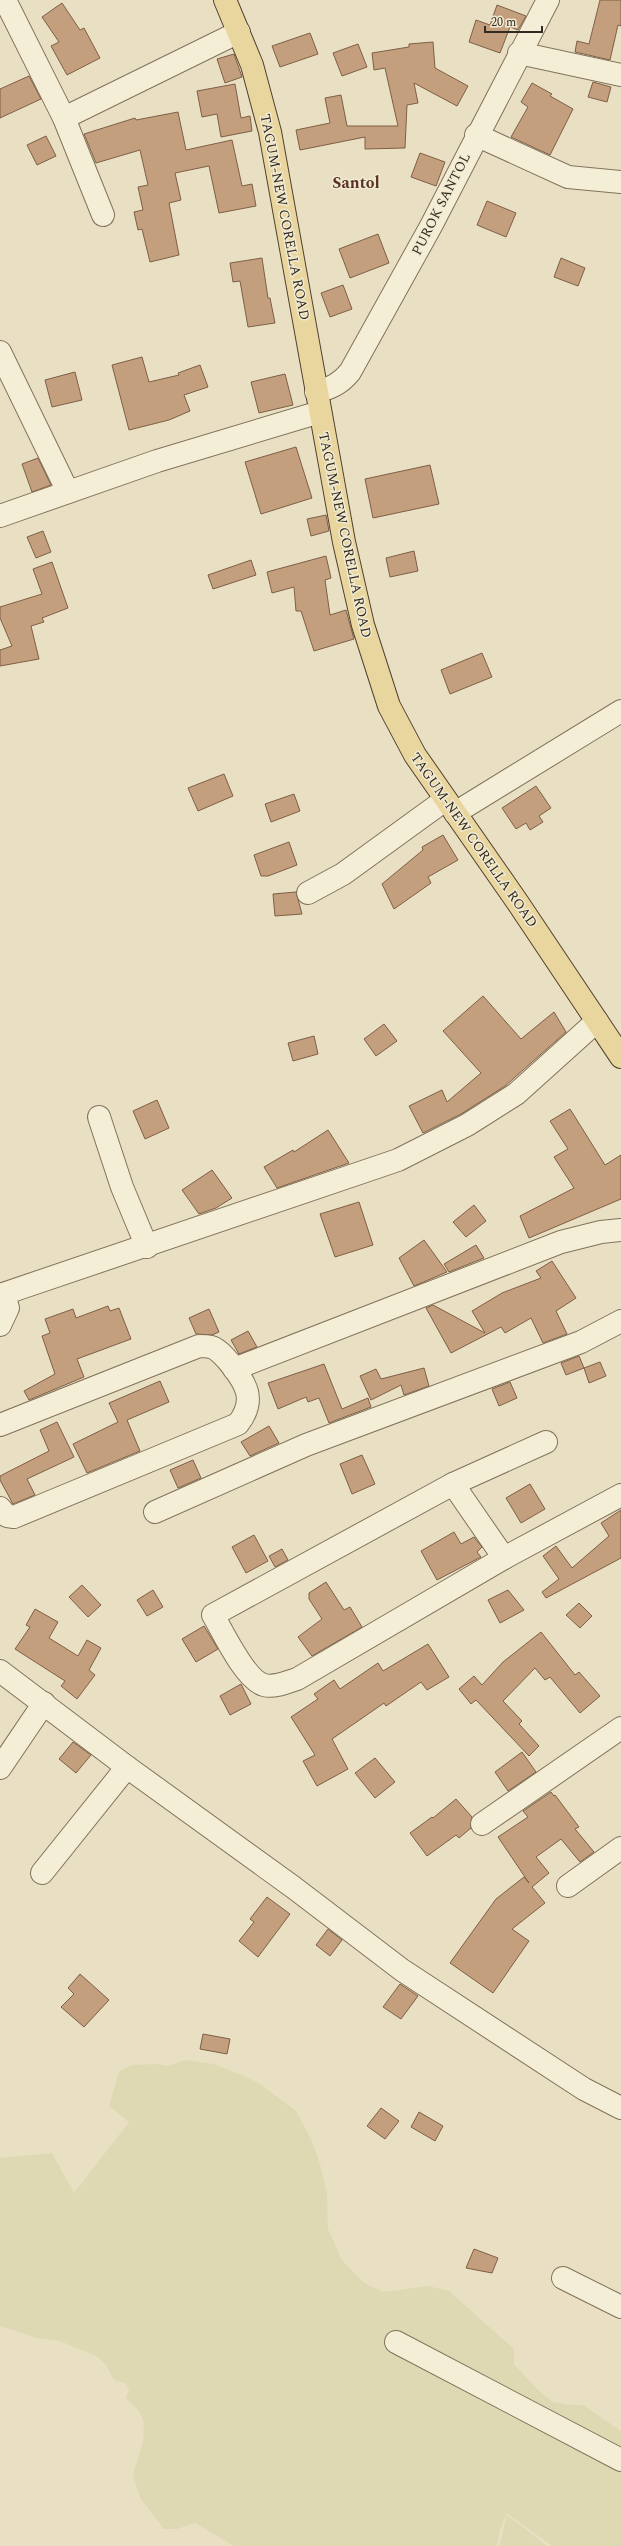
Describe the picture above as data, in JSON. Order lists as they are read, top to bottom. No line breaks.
{"streets":{"main road":["TAGUM-NEW CORELLA ROAD"],"street":["PUROK SANTOL"]},"crossings":[["PUROK SANTOL","TAGUM-NEW CORELLA ROAD"]],"districts":["Santol"],"scale_bar":"20 m"}
